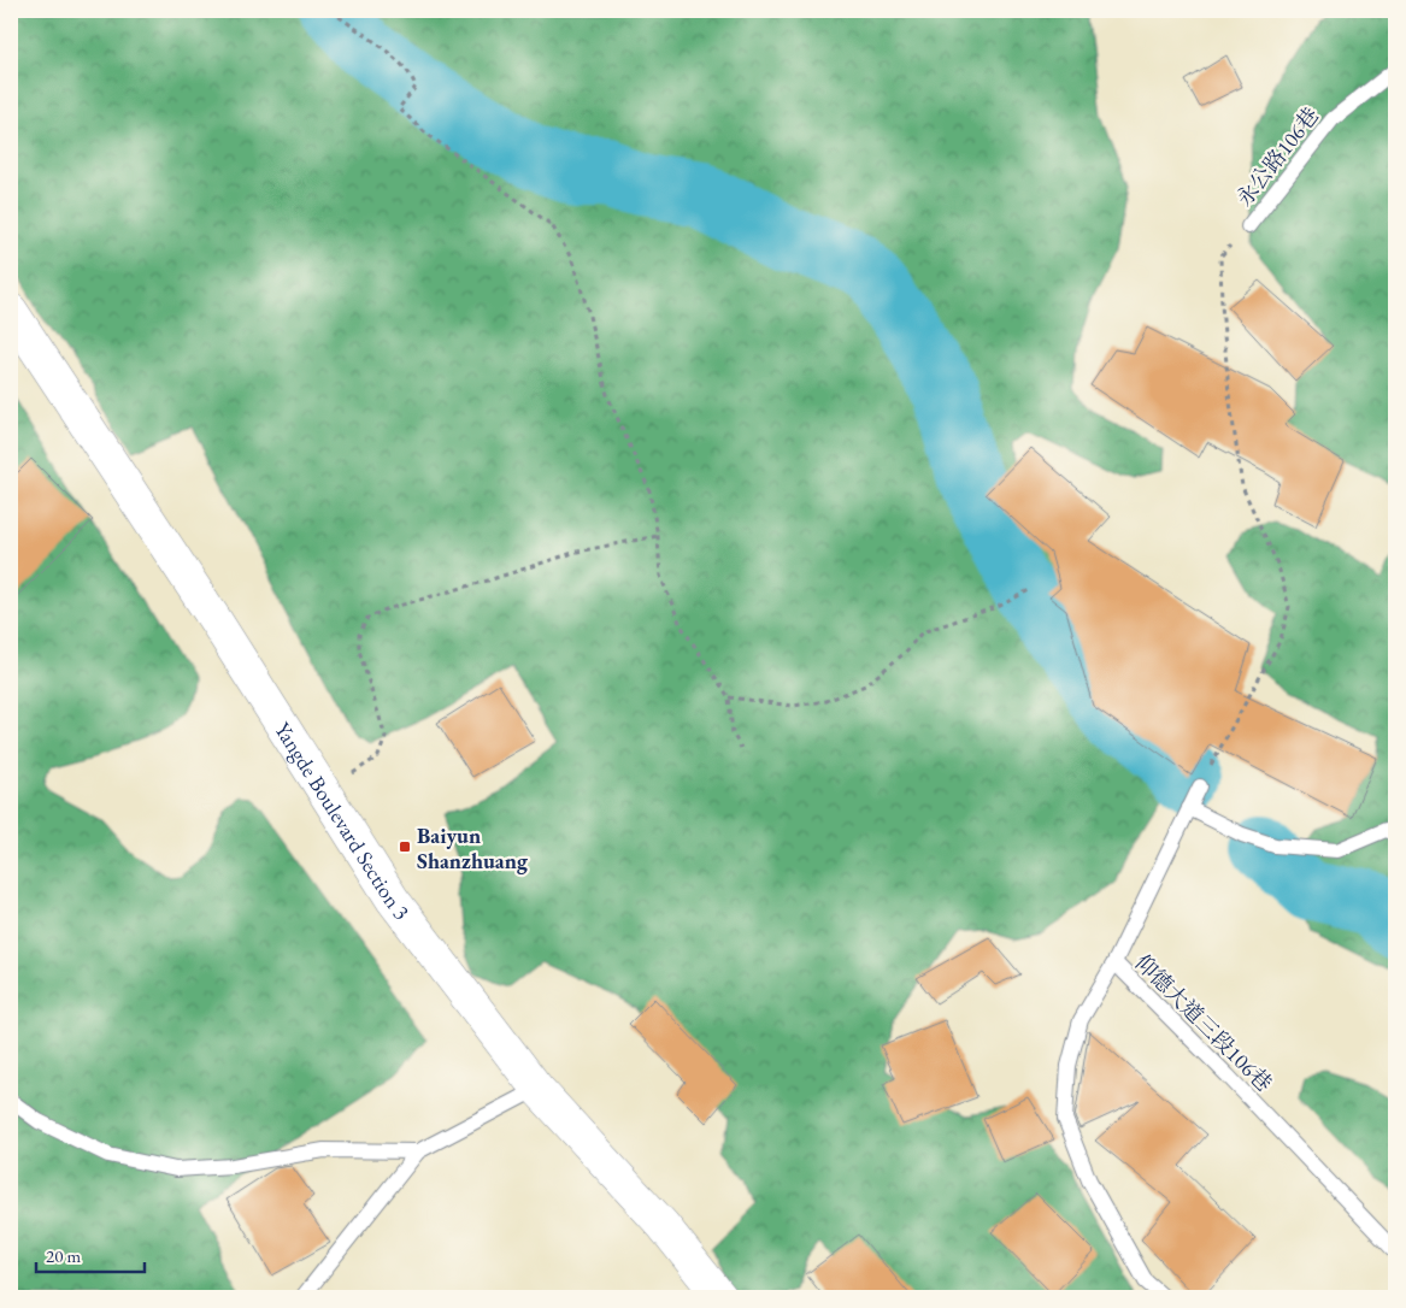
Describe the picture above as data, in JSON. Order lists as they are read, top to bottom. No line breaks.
{"streets":{"main road":["Yangde Boulevard Section 3"],"lane":["永公路106巷","仰德大道三段106巷"]},"places":{"transit":["Baiyun Shanzhuang"]},"scale_bar":"20 m"}
